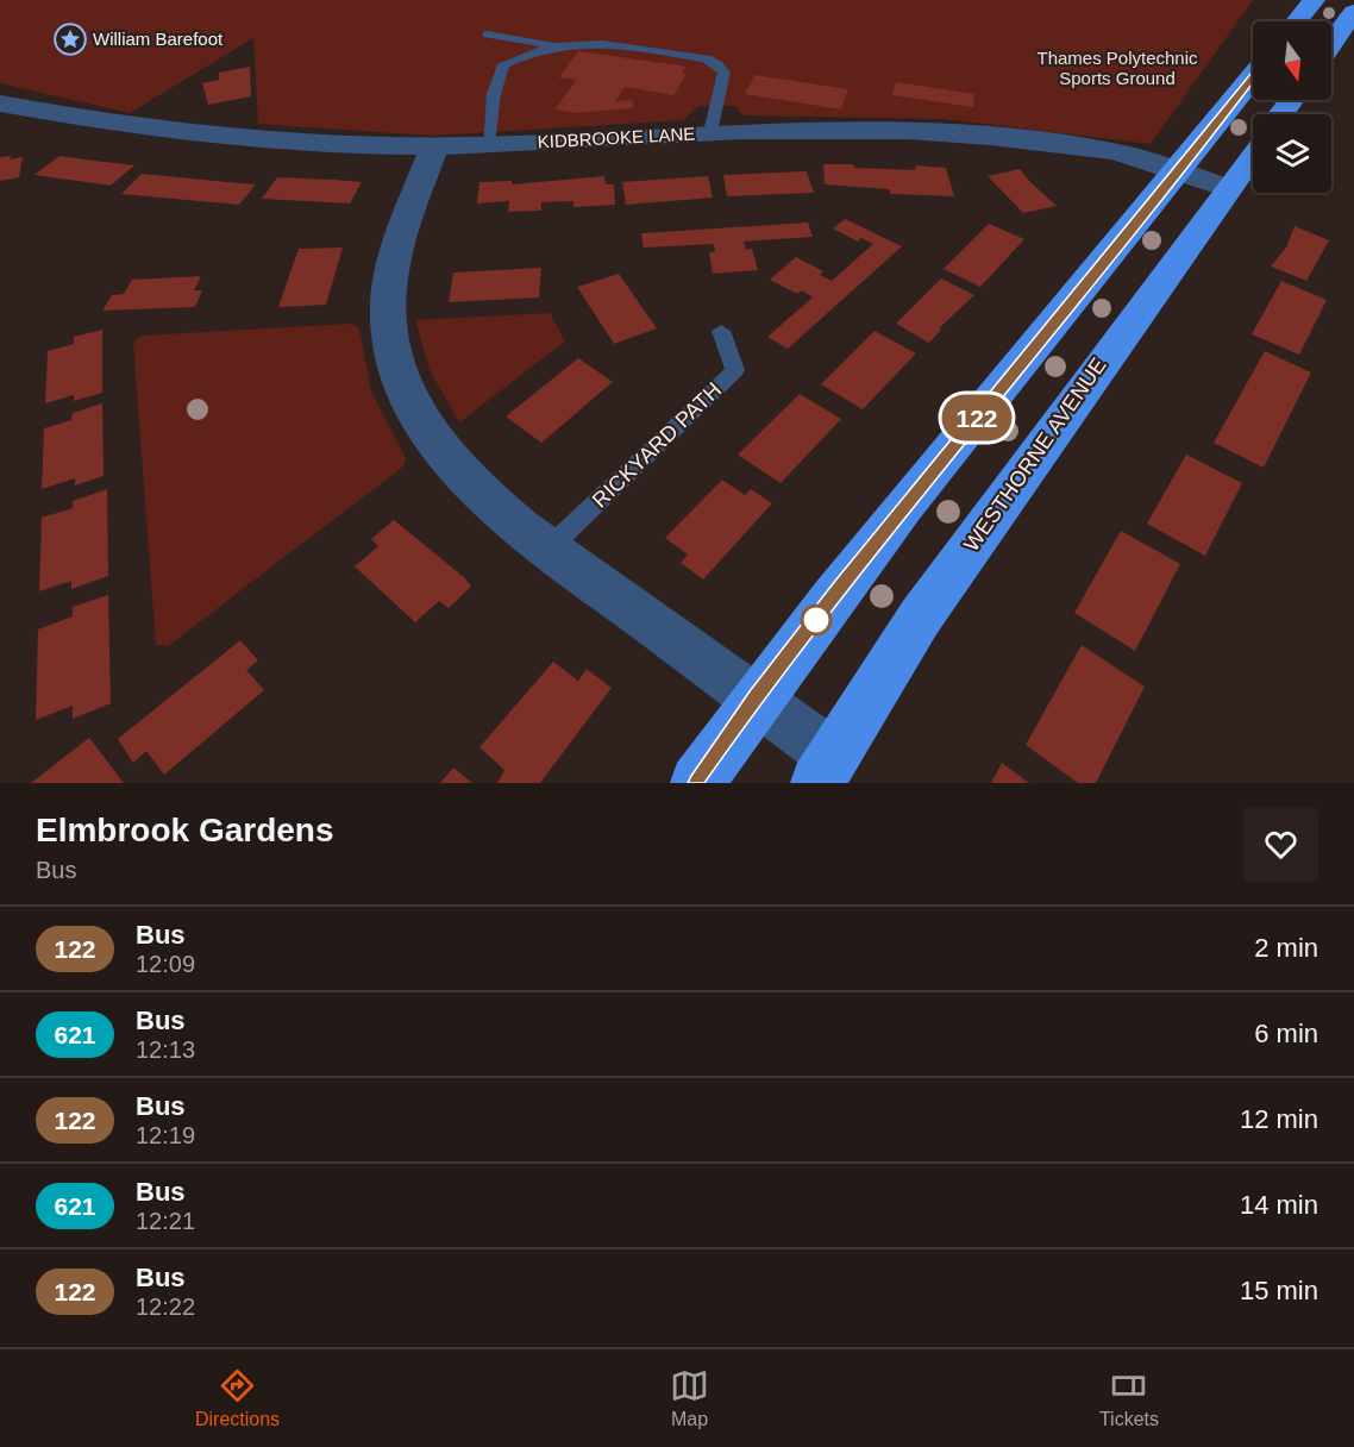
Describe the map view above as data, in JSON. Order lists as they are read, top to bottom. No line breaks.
{"streets":{"highway":["WESTHORNE AVENUE"],"street":["KIDBROOKE LANE"],"lane":["RICKYARD PATH"]},"crossings":[["KIDBROOKE LANE","WESTHORNE AVENUE"]],"parks":["Thames Polytechnic Sports Ground"],"places":{"place":["William Barefoot"]},"lines":["bus line 122"],"north":"bottom","page":{"on_map":"122","heading":["Elmbrook Gardens","Bus"],"list":[{"mark":"122","name":"Bus","note":"12:09","value":"2 min"},{"mark":"621","name":"Bus","note":"12:13","value":"6 min"},{"mark":"122","name":"Bus","note":"12:19","value":"12 min"},{"mark":"621","name":"Bus","note":"12:21","value":"14 min"},{"mark":"122","name":"Bus","note":"12:22","value":"15 min"}],"tabs":["Directions","Map","Tickets"]}}
